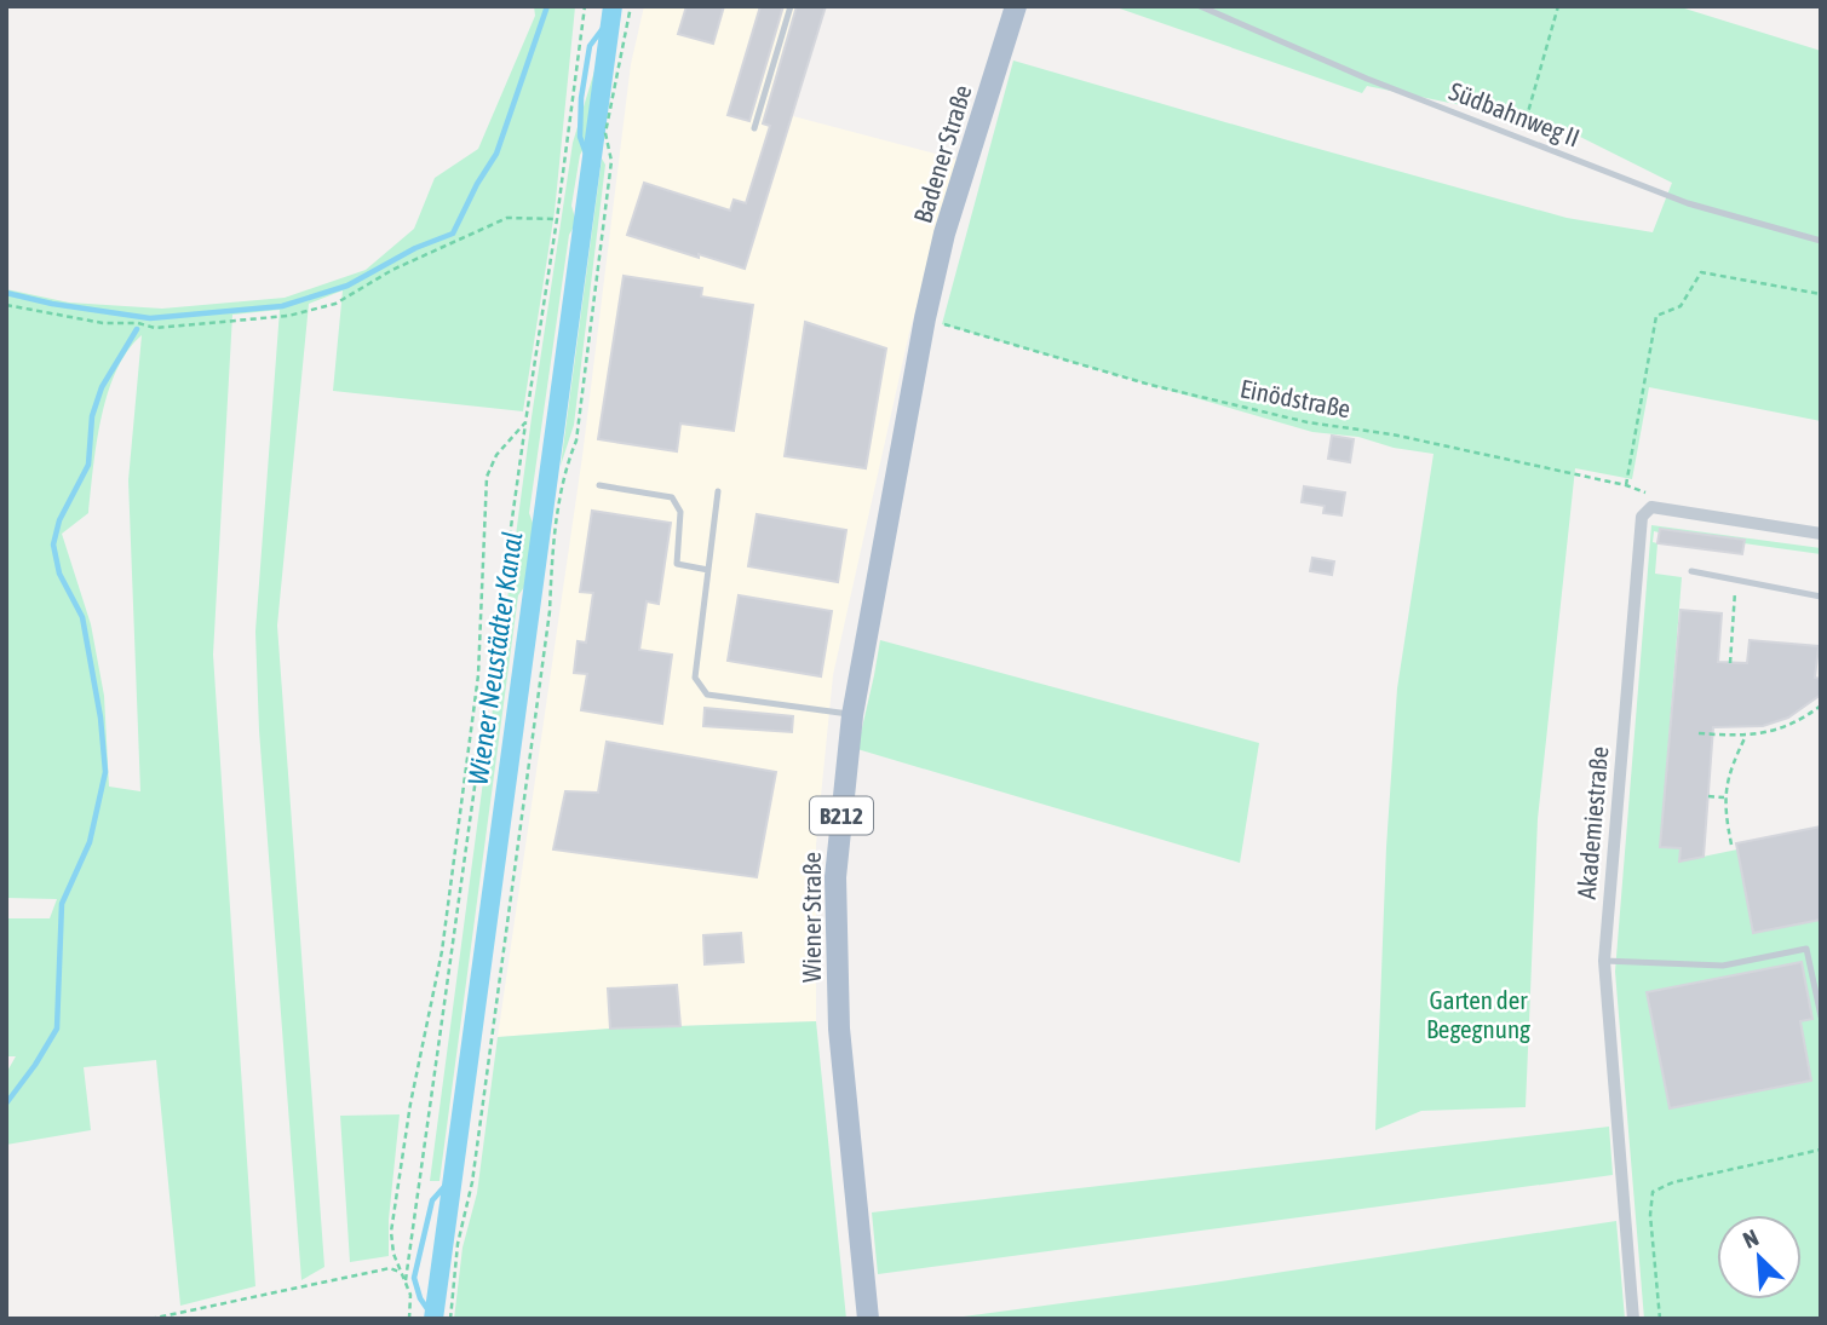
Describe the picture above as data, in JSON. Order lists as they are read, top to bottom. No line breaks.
{"streets":{"main road":["Badener Straße","B212","Wiener Straße"],"street":["Akademiestraße"],"lane":["Südbahnweg II"],"path":["Einödstraße"]},"crossings":[["Badener Straße","Einödstraße"],["Badener Straße","Wiener Straße"],["Einödstraße","Akademiestraße"],["Einödstraße","Wiener Straße"]],"water":["Wiener Neustädter Kanal"],"parks":["Garten der Begegnung"],"north":"top left"}
